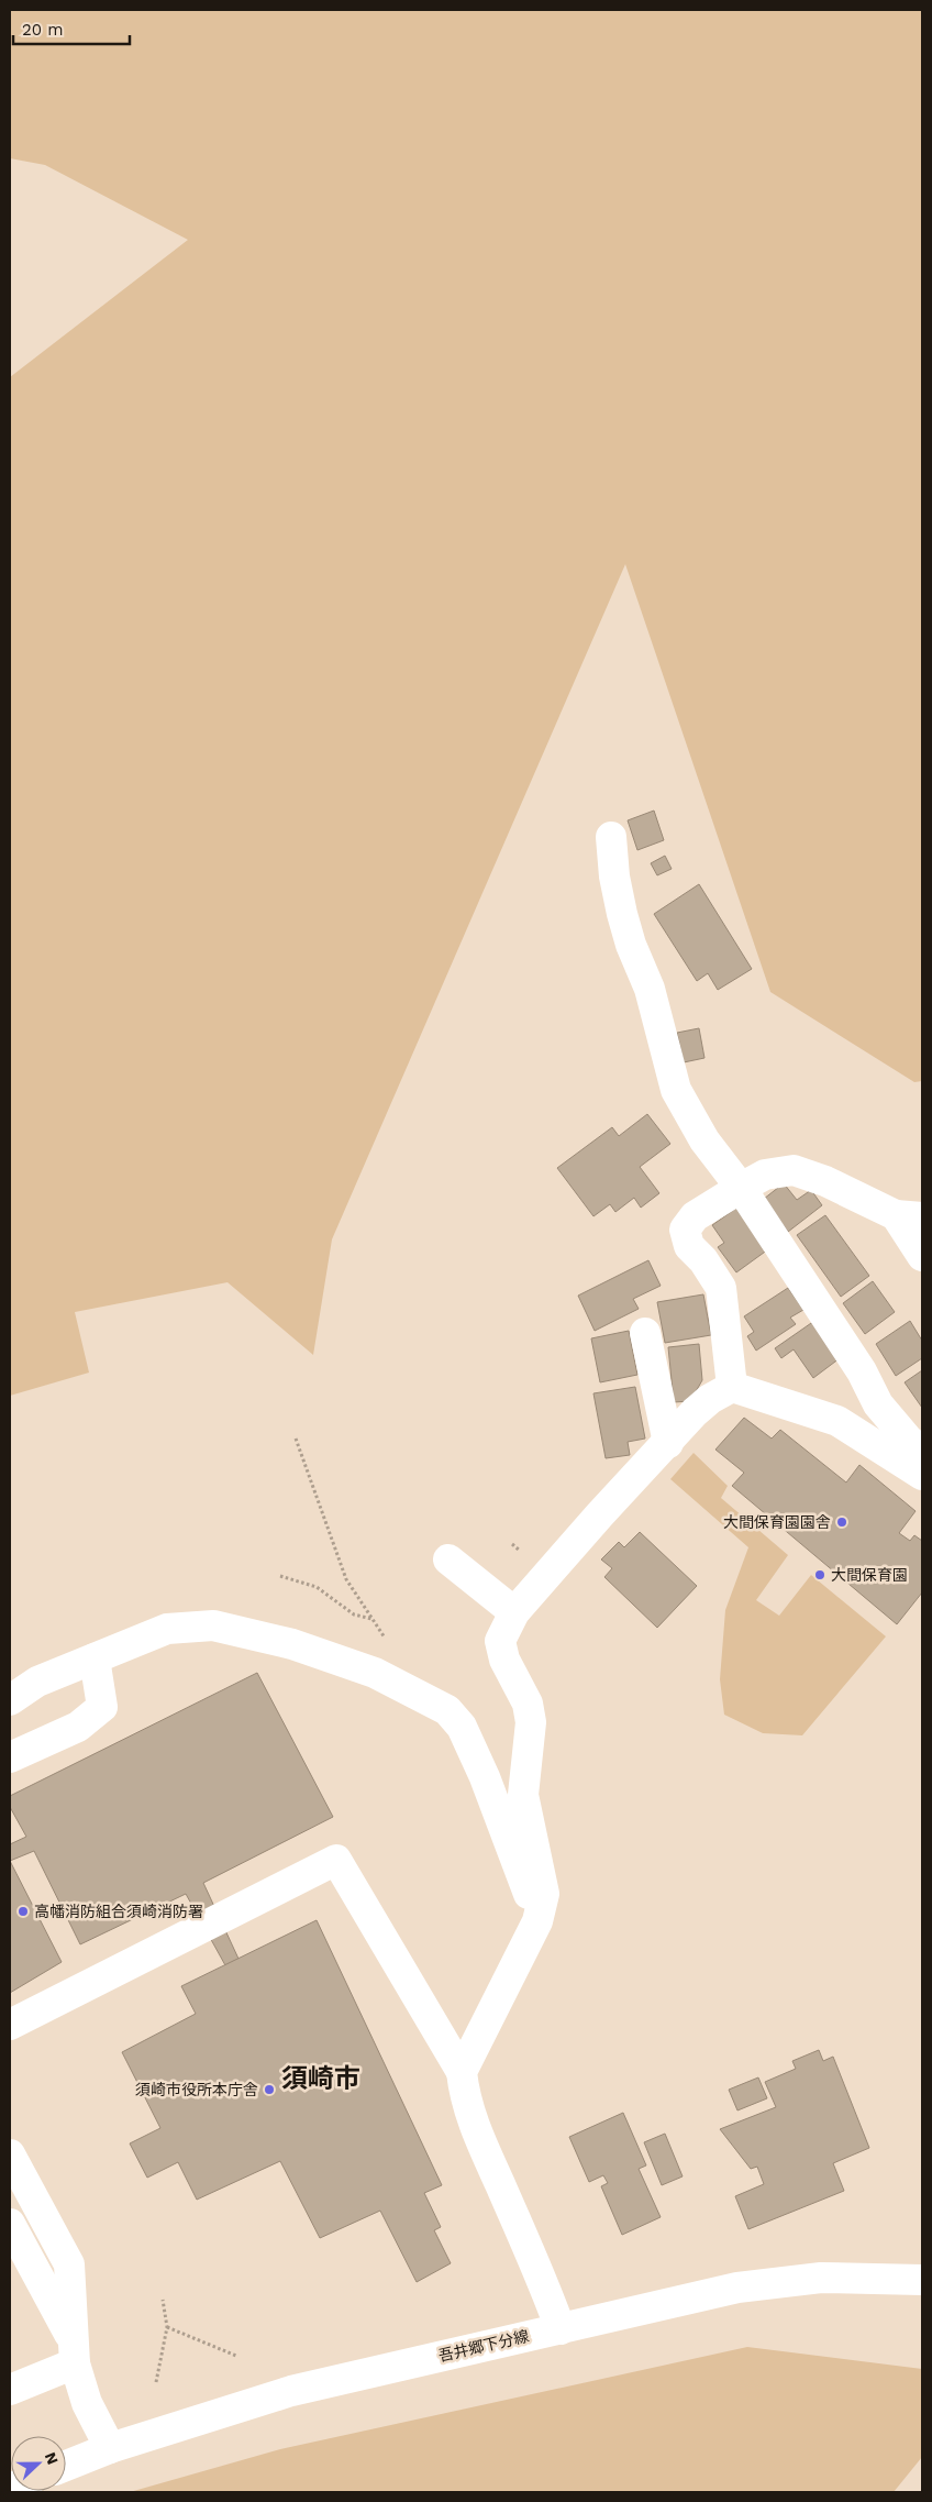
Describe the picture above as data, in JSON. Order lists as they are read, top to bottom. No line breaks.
{"streets":{"street":["吾井郷下分線"]},"districts":["須崎市"],"places":["大間保育園園舎","大間保育園","高幡消防組合須崎消防署","須崎市役所本庁舎"],"scale_bar":"20 m","north":"right"}
